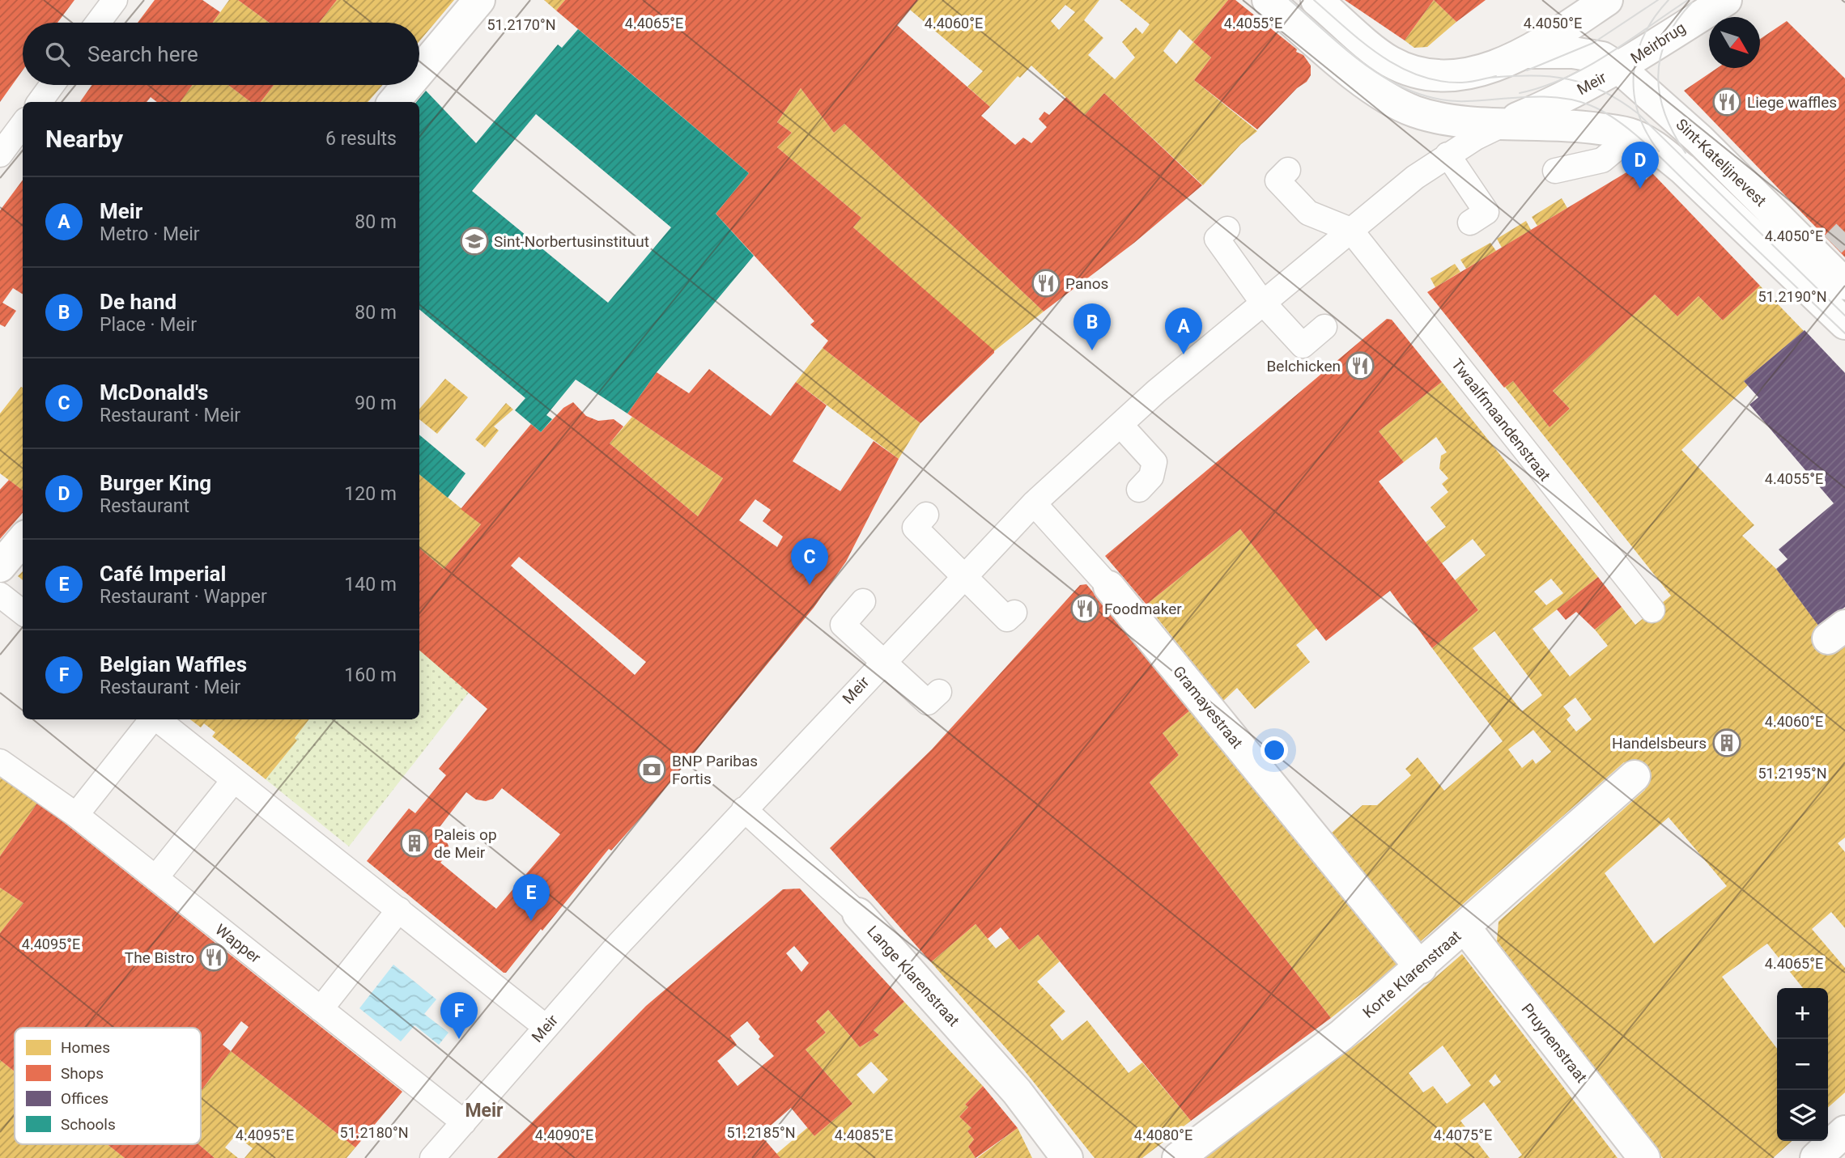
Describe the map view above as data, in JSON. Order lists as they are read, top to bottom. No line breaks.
{"streets":{"street":["Meirbrug","Meir","Sint-Katelijnevest","Twaalfmaandenstraat","Gramayestraat","Wapper","Korte Klarenstraat","Lange Klarenstraat","Pruynenstraat"]},"crossings":[["Meirbrug","Meir"],["Meirbrug","Sint-Katelijnevest"],["Meir","Sint-Katelijnevest"],["Meir","Twaalfmaandenstraat"],["Meir","Gramayestraat"],["Meir","Wapper"],["Meir","Lange Klarenstraat"],["Gramayestraat","Korte Klarenstraat"],["Korte Klarenstraat","Pruynenstraat"]],"districts":["Meir"],"places":{"restaurant":["Liege waffles","Panos","Belchicken","Foodmaker","The Bistro"],"school or university":["Sint-Norbertusinstituut"],"building":["Handelsbeurs","Paleis op de Meir"],"bank":["BNP Paribas Fortis"]},"legend":["Homes","Shops","Offices","Schools"],"north":"bottom right","page":{"search":"Search here","heading":["Nearby","6 results"],"pins":["D","B","A","C","E","F"],"list":[{"mark":"A","name":"Meir","note":"Metro · Meir","value":"80 m"},{"mark":"B","name":"De hand","note":"Place · Meir","value":"80 m"},{"mark":"C","name":"McDonald's","note":"Restaurant · Meir","value":"90 m"},{"mark":"D","name":"Burger King","note":"Restaurant","value":"120 m"},{"mark":"E","name":"Café Imperial","note":"Restaurant · Wapper","value":"140 m"},{"mark":"F","name":"Belgian Waffles","note":"Restaurant · Meir","value":"160 m"}],"map_buttons":["+","−"]},"coordinates":["4.4050°E","4.4065°E","4.4060°E","4.4055°E","51.2170°N","51.2190°N","51.2195°N","4.4095°E","51.2180°N","51.2185°N","4.4090°E","4.4085°E","4.4080°E","4.4075°E"]}
